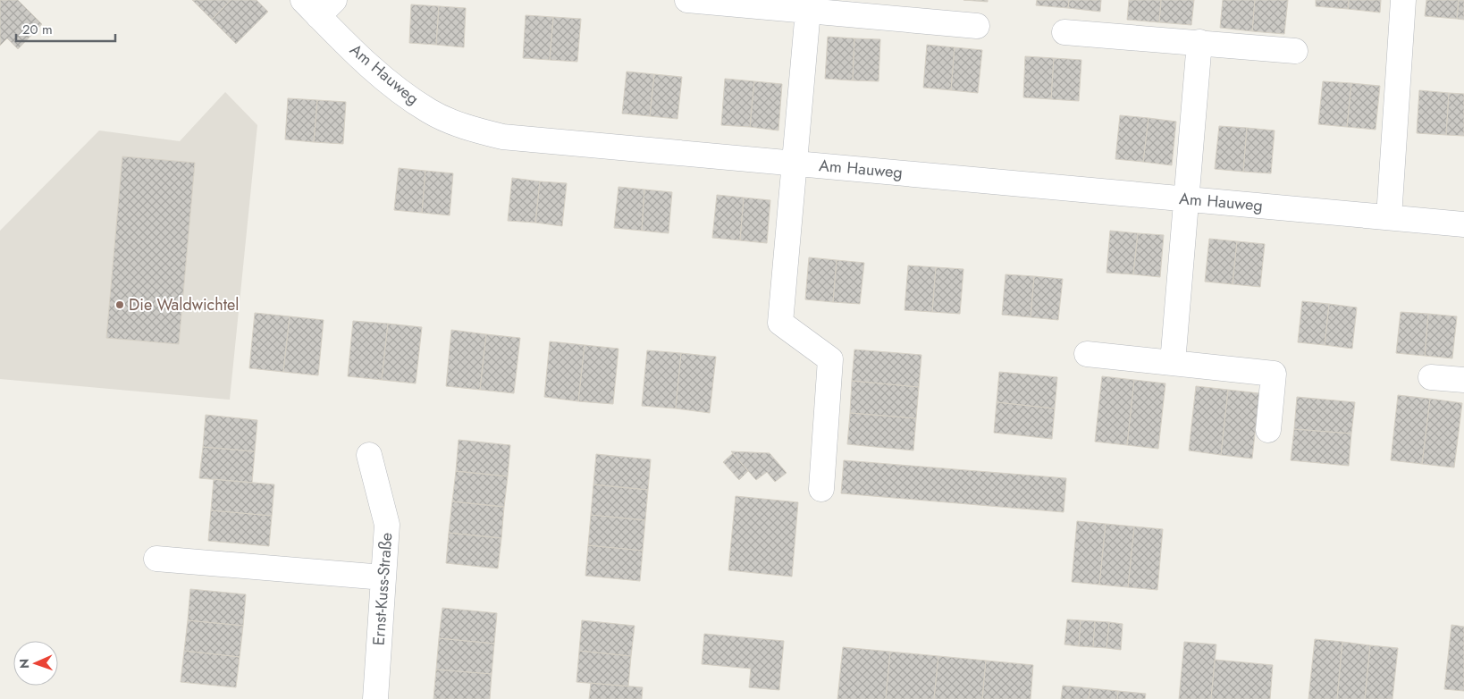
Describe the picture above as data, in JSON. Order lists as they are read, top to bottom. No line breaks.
{"streets":{"street":["Am Hauweg","Ernst-Kuss-Straße"]},"places":["Die Waldwichtel"],"scale_bar":"20 m","north":"left"}
